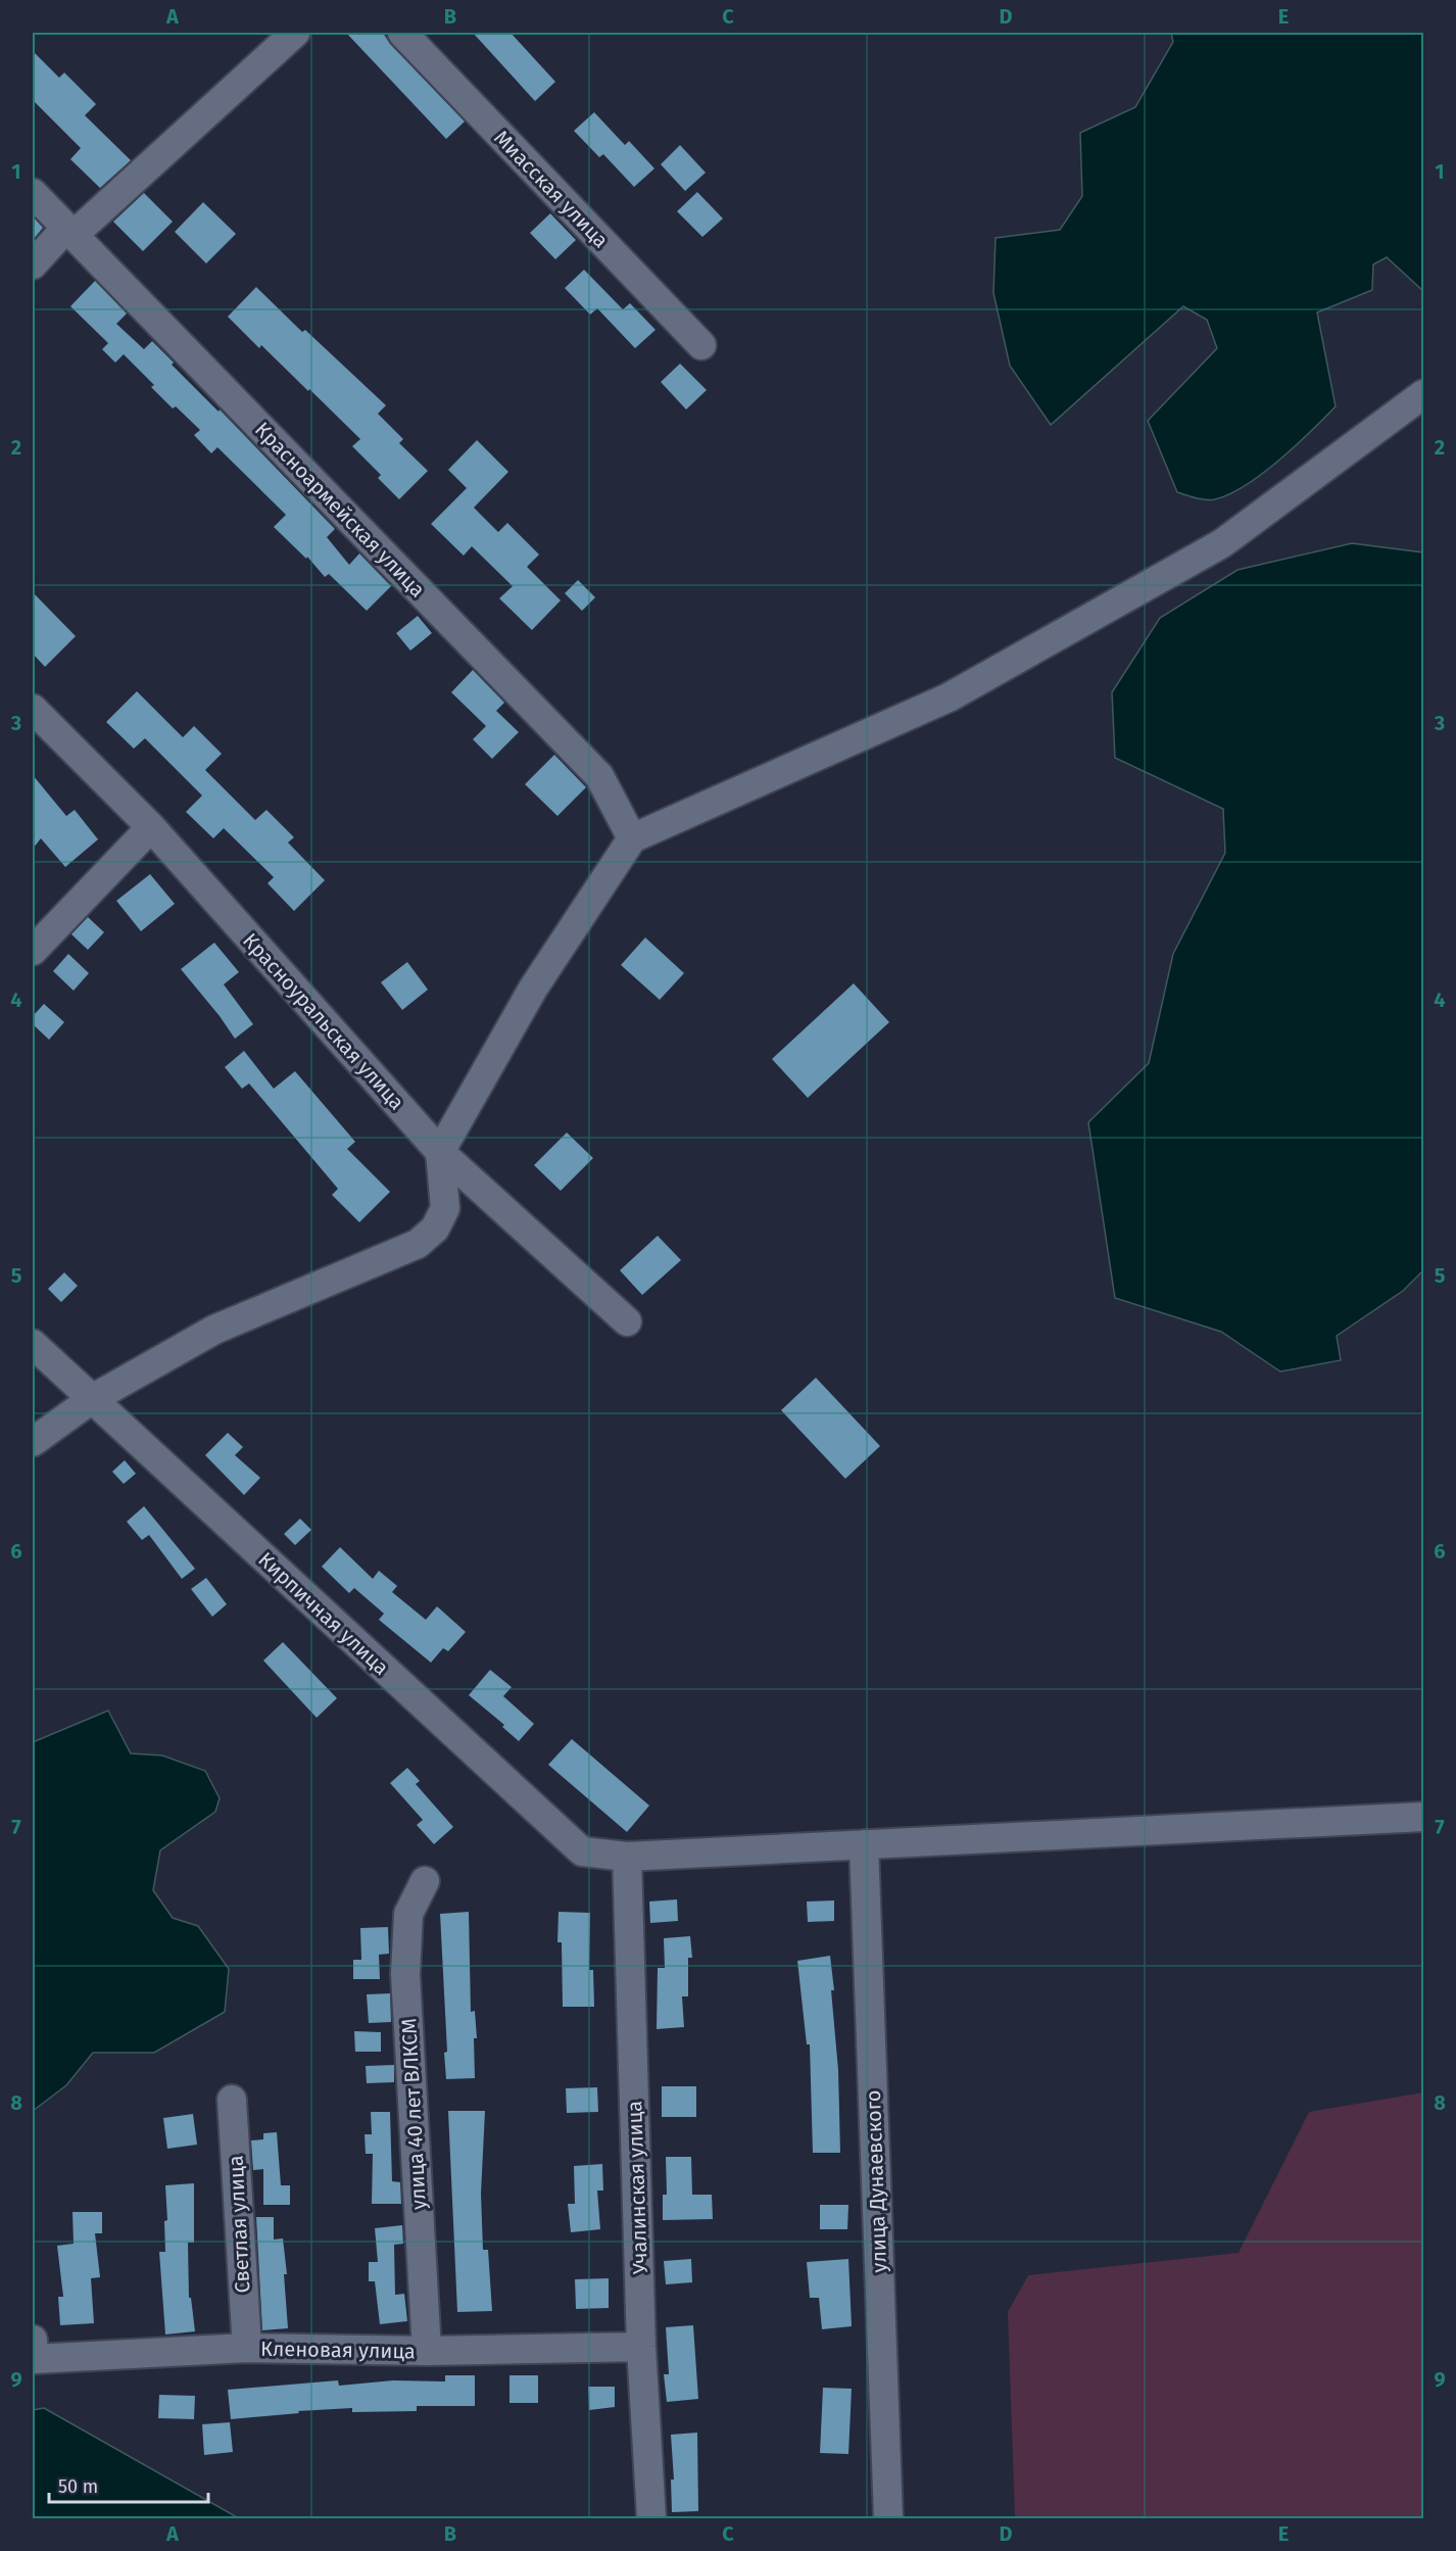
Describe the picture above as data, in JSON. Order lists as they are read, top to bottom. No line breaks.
{"streets":{"street":["Миасская улица","Красноармейская улица","Красноуральская улица","Кирпичная улица","улица 40 лет ВЛКСМ","улица Дунаевского","Учалинская улица","Светлая улица","Кленовая улица"]},"crossings":[["Кирпичная улица","улица Дунаевского"],["Кирпичная улица","Учалинская улица"],["улица 40 лет ВЛКСМ","Кленовая улица"],["Учалинская улица","Кленовая улица"],["Светлая улица","Кленовая улица"]],"scale_bar":"50 m","grid":{"columns":["A","B","C","D","E"],"rows":["1","2","3","4","5","6","7","8","9"]}}
